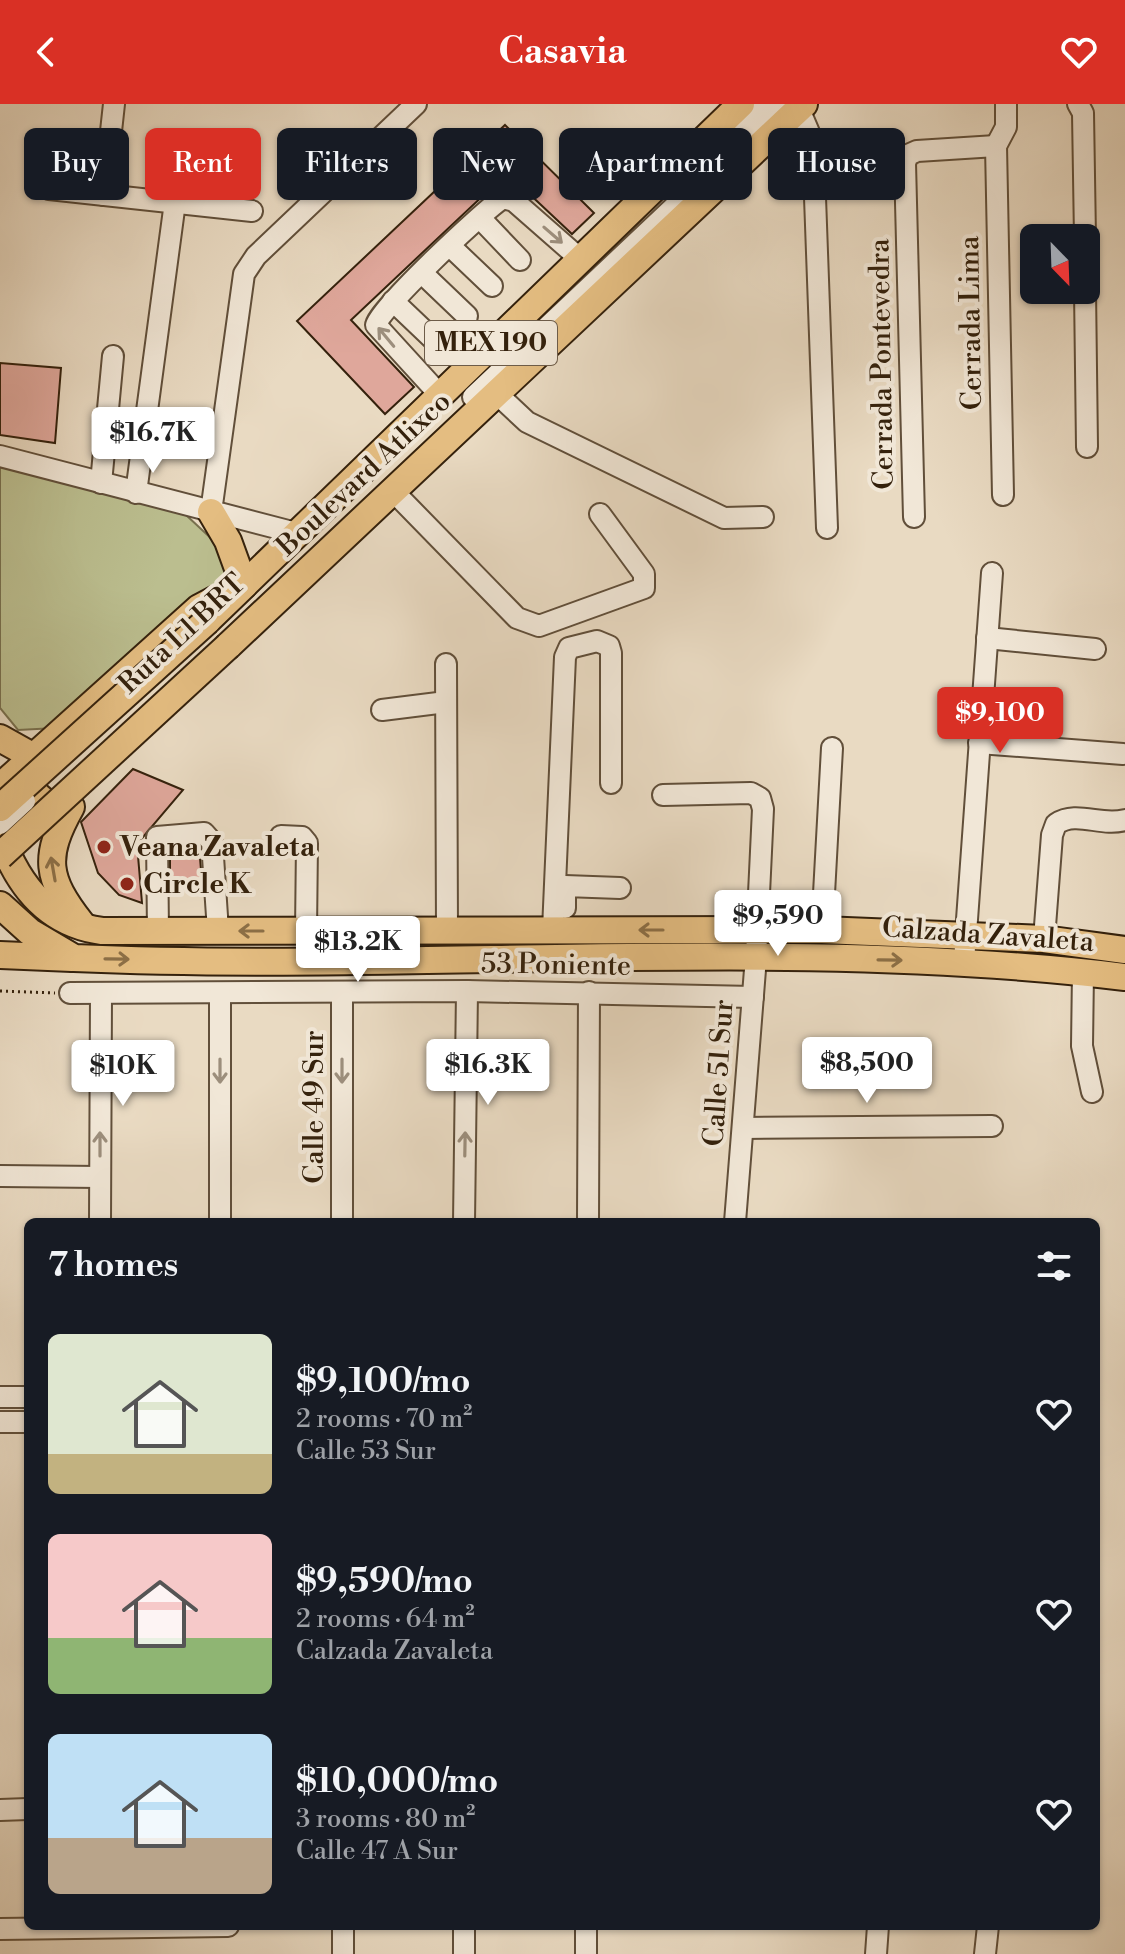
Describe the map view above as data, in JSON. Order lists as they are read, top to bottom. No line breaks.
{"streets":{"main road":["MEX 190","Boulevard Atlixco","Calzada Zavaleta"],"street":["Cerrada Lima","Cerrada Pontevedra","Ruta L1 BRT","53 Poniente","Calle 51 Sur","Calle 49 Sur"]},"crossings":[["Cerrada Lima","Cerrada Pontevedra"],["Boulevard Atlixco","Ruta L1 BRT"],["Boulevard Atlixco","Calzada Zavaleta"],["Calzada Zavaleta","Calle 51 Sur"],["53 Poniente","Calle 51 Sur"],["53 Poniente","Calle 49 Sur"]],"places":["Veana Zavaleta","Circle K"],"north":"bottom right","page":{"header":"Casavia","chip":["Buy","Rent","Filters","New","Apartment","House"],"price":["$16.7K","$9,100","$9,590","$13.2K","$8,500","$16.3K","$10K"],"heading":"7 homes","list":[{"name":"$9,100/mo","note":"2 rooms · 70 m² · Calle 53 Sur"},{"name":"$9,590/mo","note":"2 rooms · 64 m² · Calzada Zavaleta"},{"name":"$10,000/mo","note":"3 rooms · 80 m² · Calle 47 A Sur"}]}}
